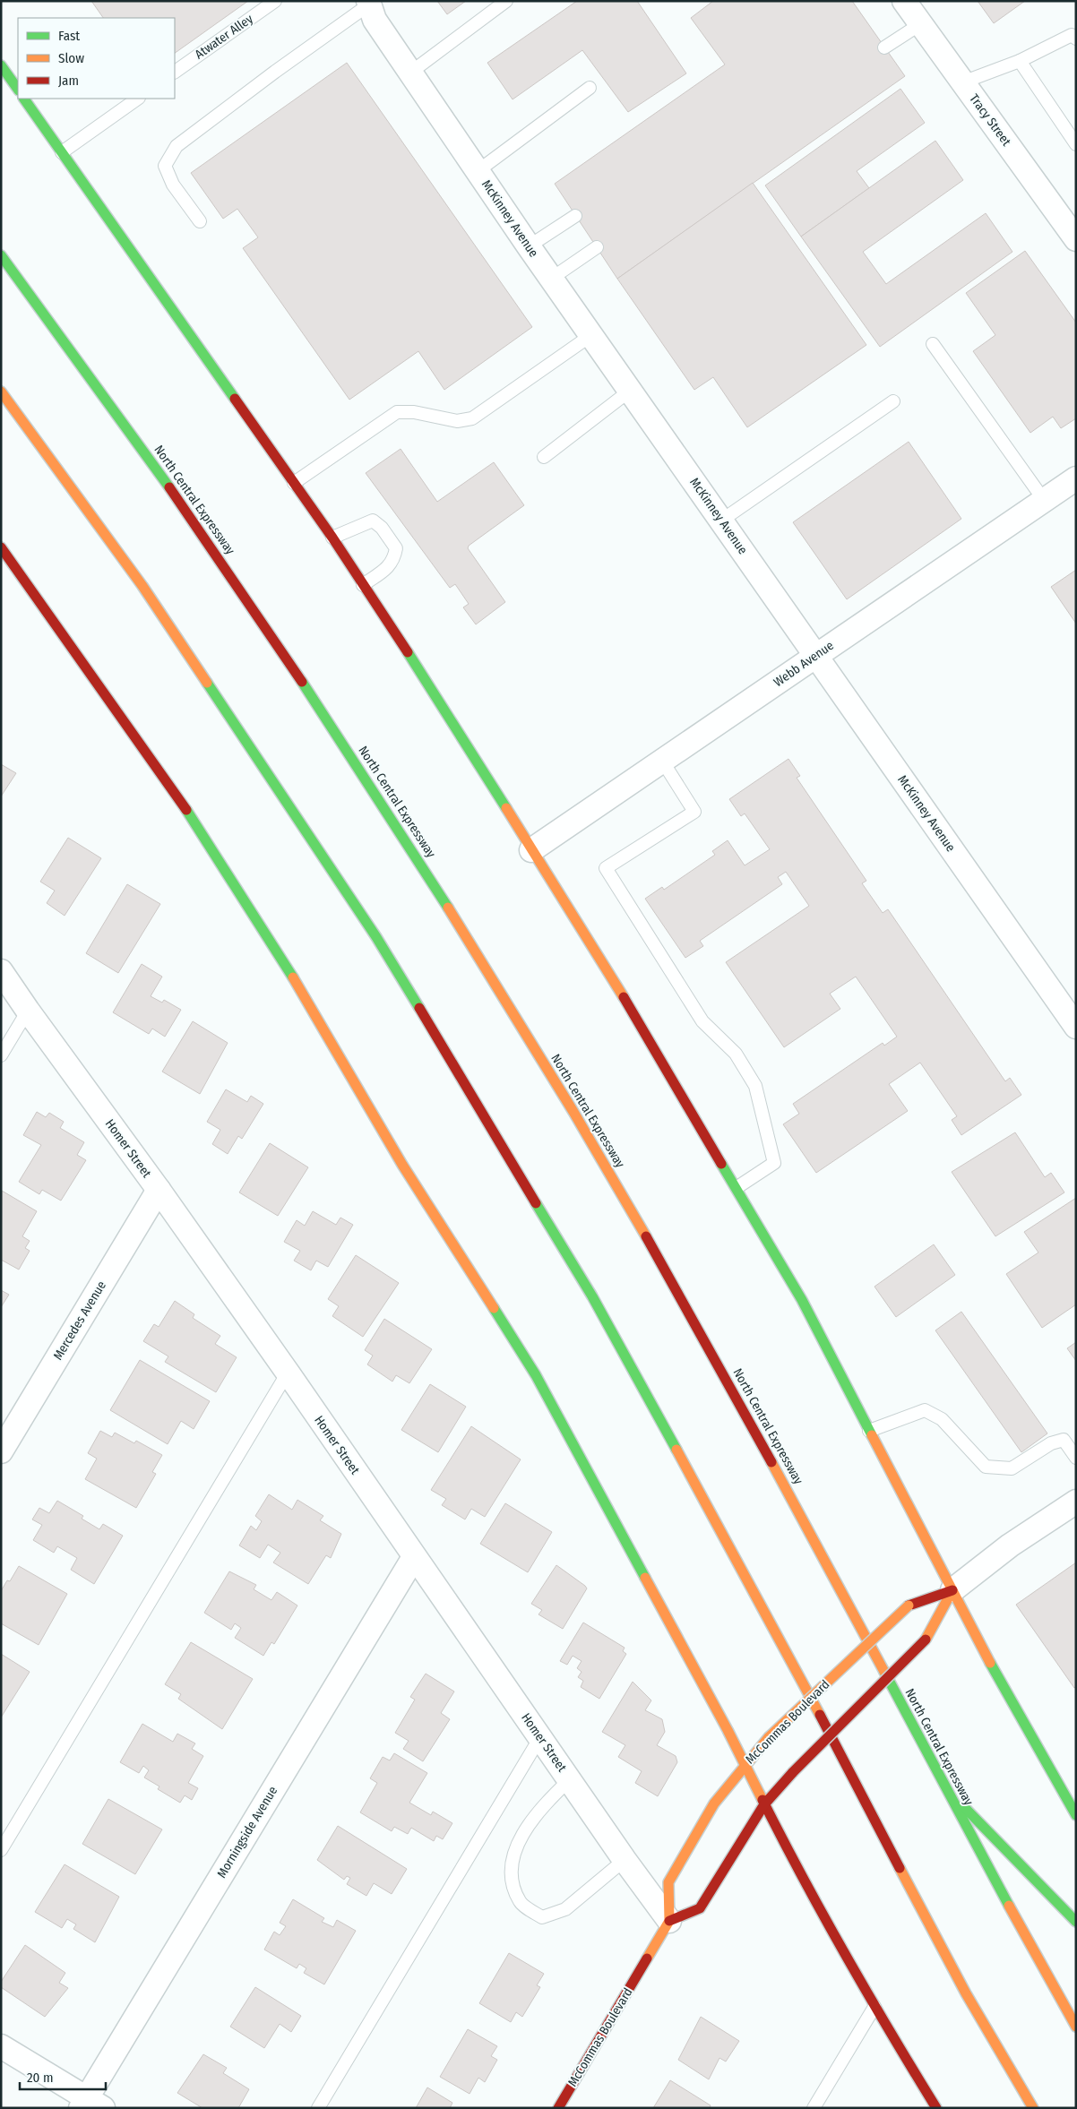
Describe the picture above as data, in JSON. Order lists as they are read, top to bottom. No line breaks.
{"streets":{"main road":["North Central Expressway","McCommas Boulevard"],"street":["Tracy Street","McKinney Avenue","Webb Avenue","Homer Street","Mercedes Avenue","Morningside Avenue"],"lane":["Atwater Alley"]},"crossings":[["McKinney Avenue","Webb Avenue"],["Homer Street","Mercedes Avenue"],["Homer Street","McCommas Boulevard"],["Homer Street","Morningside Avenue"]],"legend":["Fast","Slow","Jam"],"scale_bar":"20 m"}
